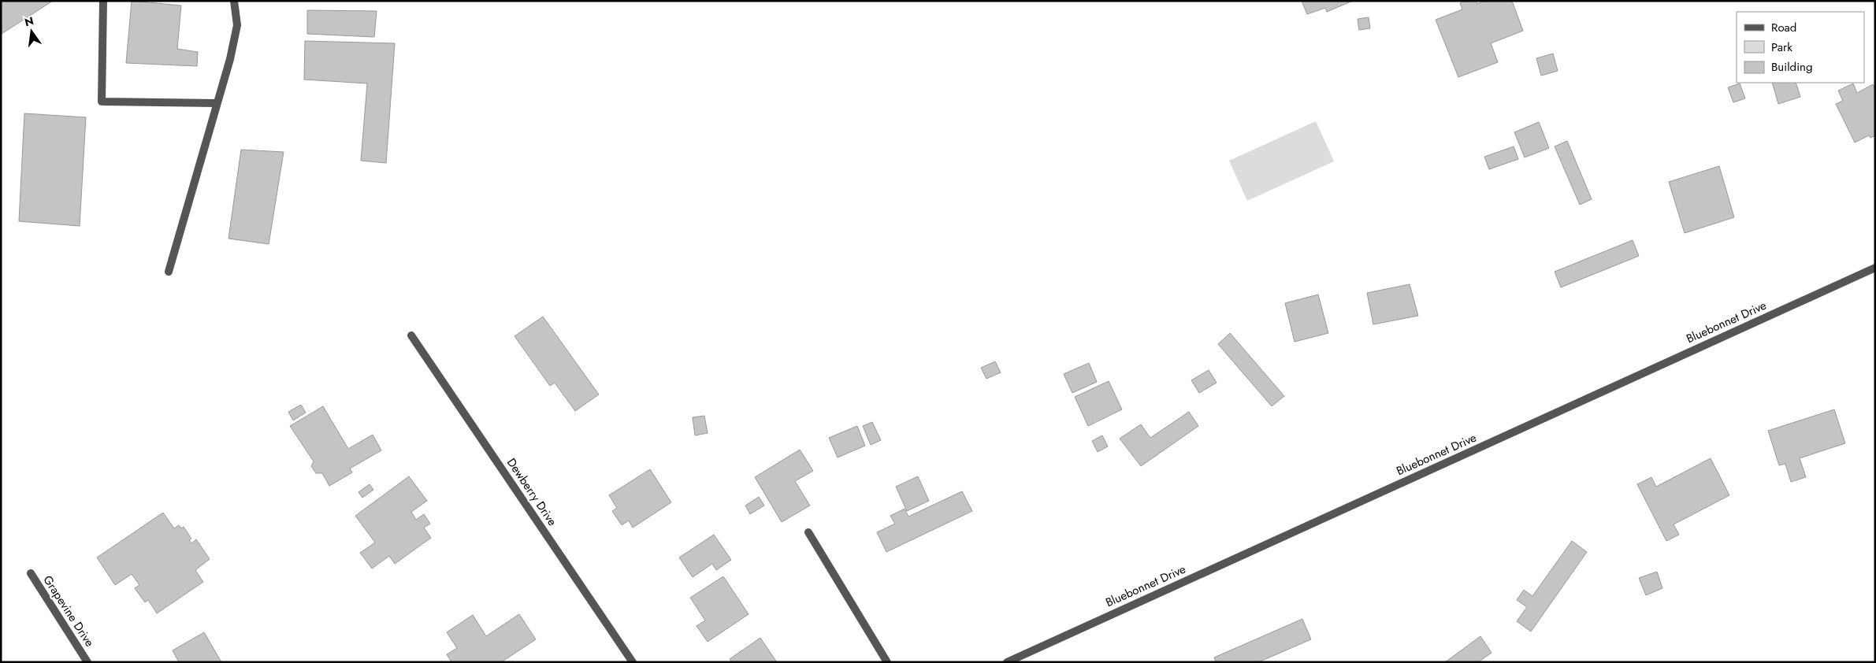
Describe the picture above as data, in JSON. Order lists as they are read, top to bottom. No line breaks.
{"streets":{"street":["Bluebonnet Drive","Dewberry Drive","Grapevine Drive"]},"legend":["Road","Park","Building"],"north":"top"}
